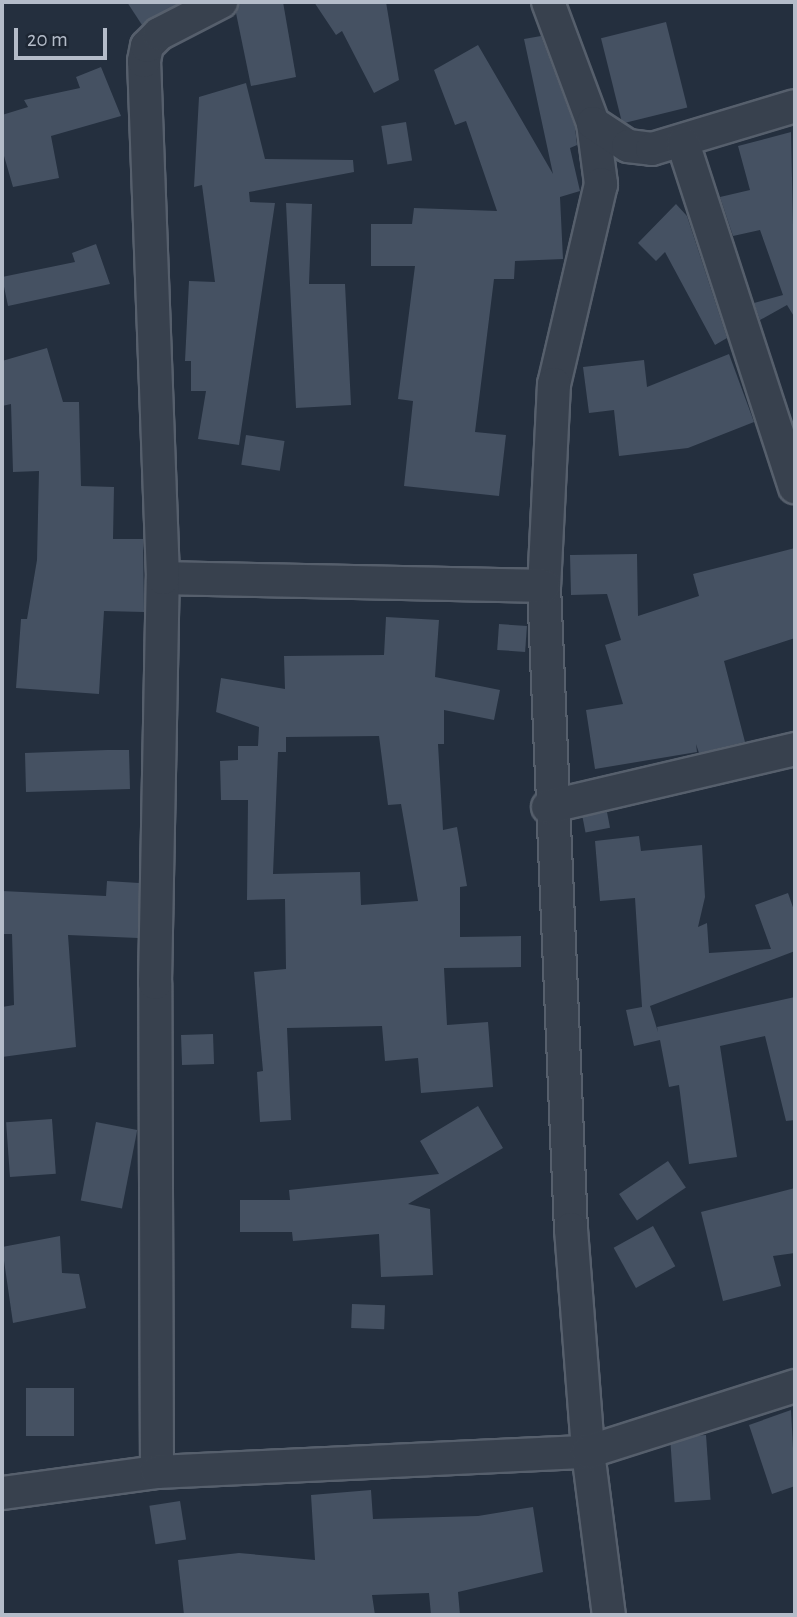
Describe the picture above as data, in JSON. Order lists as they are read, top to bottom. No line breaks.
{"scale_bar":"20 m"}
